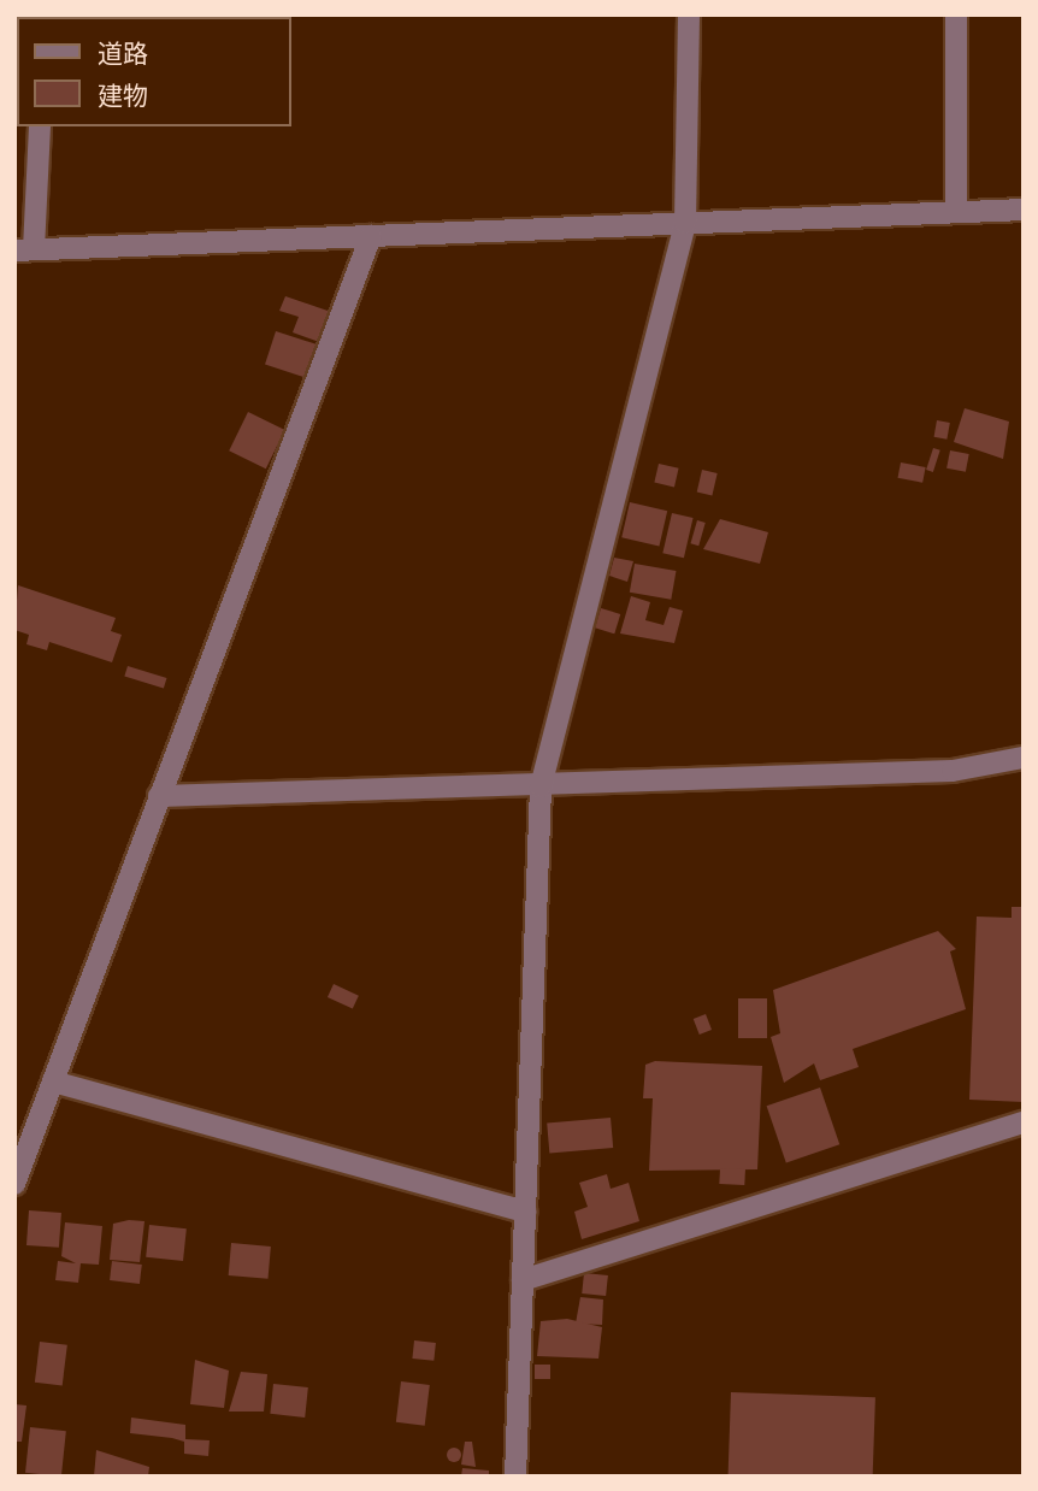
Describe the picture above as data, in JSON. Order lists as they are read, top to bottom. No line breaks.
{"legend":["道路","建物"]}
